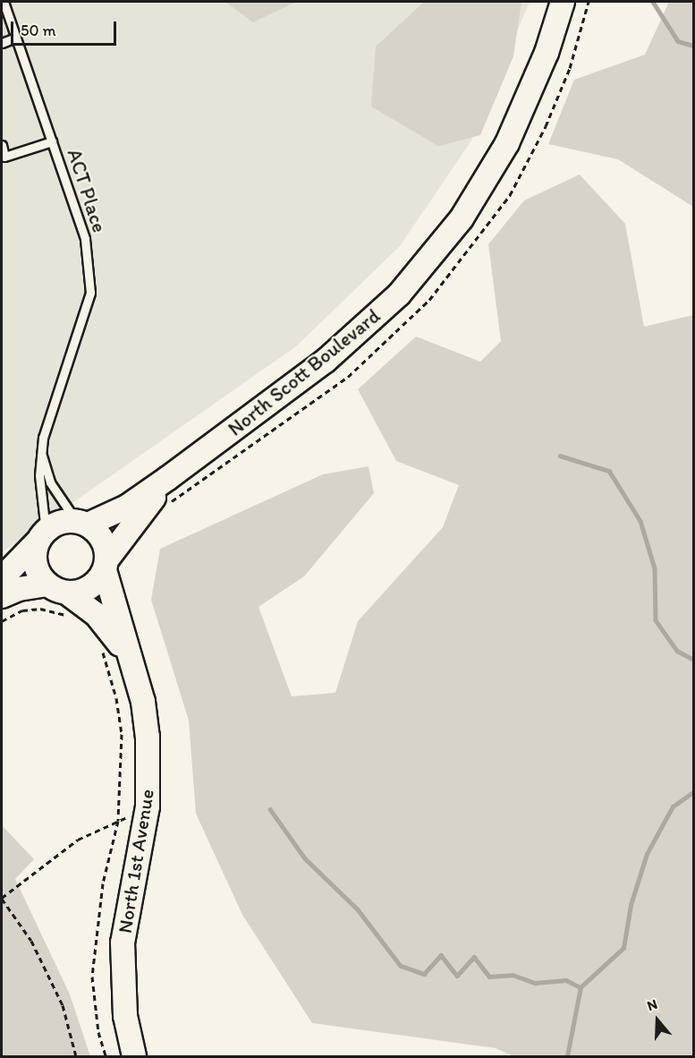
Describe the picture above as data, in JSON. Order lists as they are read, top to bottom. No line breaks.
{"streets":{"main road":["North Scott Boulevard","North 1st Avenue"],"lane":["ACT Place"]},"crossings":[["ACT Place","North Scott Boulevard"],["ACT Place","North 1st Avenue"],["North Scott Boulevard","North 1st Avenue"]],"scale_bar":"50 m","north":"top"}
